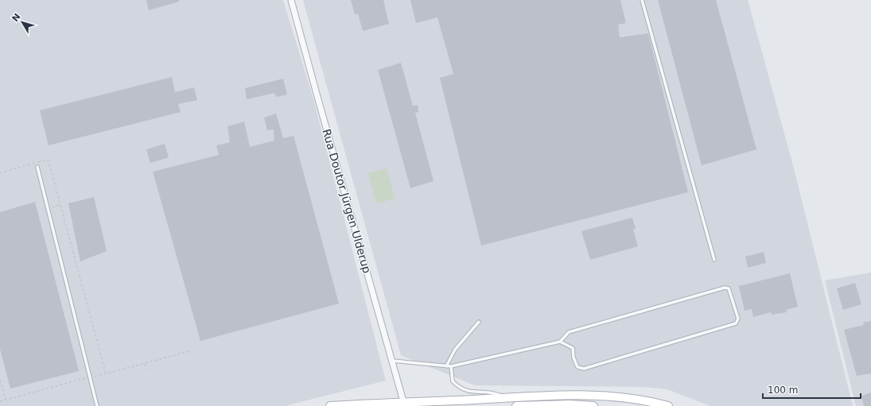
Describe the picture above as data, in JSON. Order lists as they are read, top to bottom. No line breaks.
{"streets":{"street":["Rua Doutor Jürgen Ulderup"]},"scale_bar":"100 m","north":"top left"}
